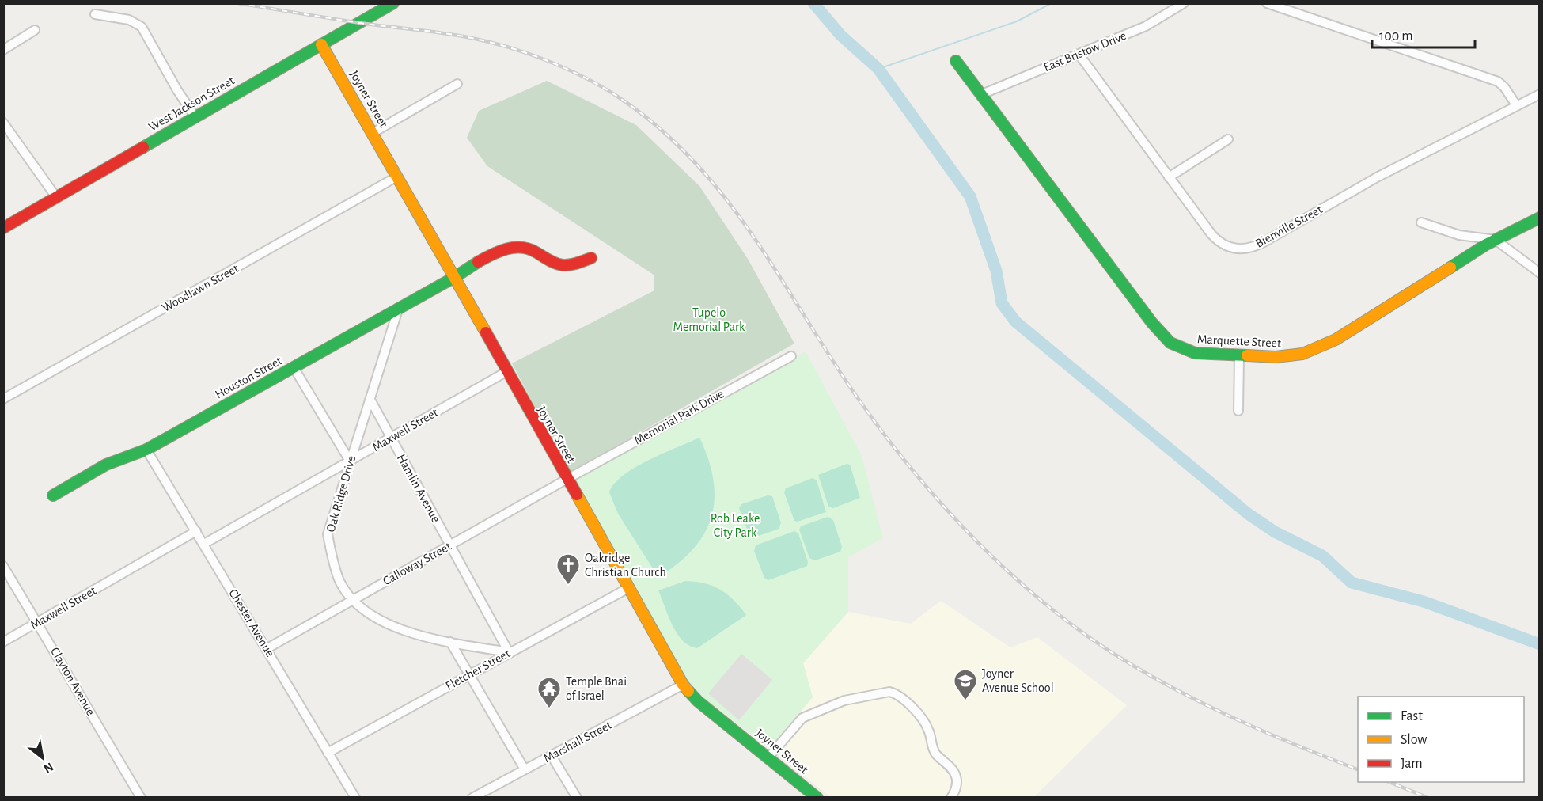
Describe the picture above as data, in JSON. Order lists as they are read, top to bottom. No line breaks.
{"streets":{"street":["East Bristow Drive","Joyner Street","West Jackson Street","Bienville Street","Woodlawn Street","Marquette Street","Houston Street","Memorial Park Drive","Maxwell Street","Hamlin Avenue","Oak Ridge Drive","Calloway Street","Chester Avenue","Fletcher Street","Clayton Avenue","Marshall Street"]},"crossings":[["East Bristow Drive","Bienville Street"],["East Bristow Drive","Marquette Street"],["Joyner Street","West Jackson Street"],["Joyner Street","Woodlawn Street"],["Joyner Street","Houston Street"],["Joyner Street","Memorial Park Drive"],["Joyner Street","Maxwell Street"],["Joyner Street","Calloway Street"],["Joyner Street","Fletcher Street"],["Joyner Street","Marshall Street"],["Houston Street","Oak Ridge Drive"],["Houston Street","Chester Avenue"],["Memorial Park Drive","Calloway Street"],["Maxwell Street","Hamlin Avenue"],["Maxwell Street","Oak Ridge Drive"],["Maxwell Street","Chester Avenue"],["Maxwell Street","Clayton Avenue"],["Hamlin Avenue","Oak Ridge Drive"],["Hamlin Avenue","Calloway Street"],["Hamlin Avenue","Fletcher Street"],["Oak Ridge Drive","Calloway Street"],["Oak Ridge Drive","Fletcher Street"],["Calloway Street","Chester Avenue"],["Chester Avenue","Fletcher Street"]],"parks":["Tupelo Memorial Park","Rob Leake City Park"],"places":{"church":["Oakridge Christian Church"],"school or university":["Joyner Avenue School"],"temple":["Temple Bnai of Israel"]},"legend":["Fast","Slow","Jam"],"scale_bar":"100 m","north":"bottom right"}
